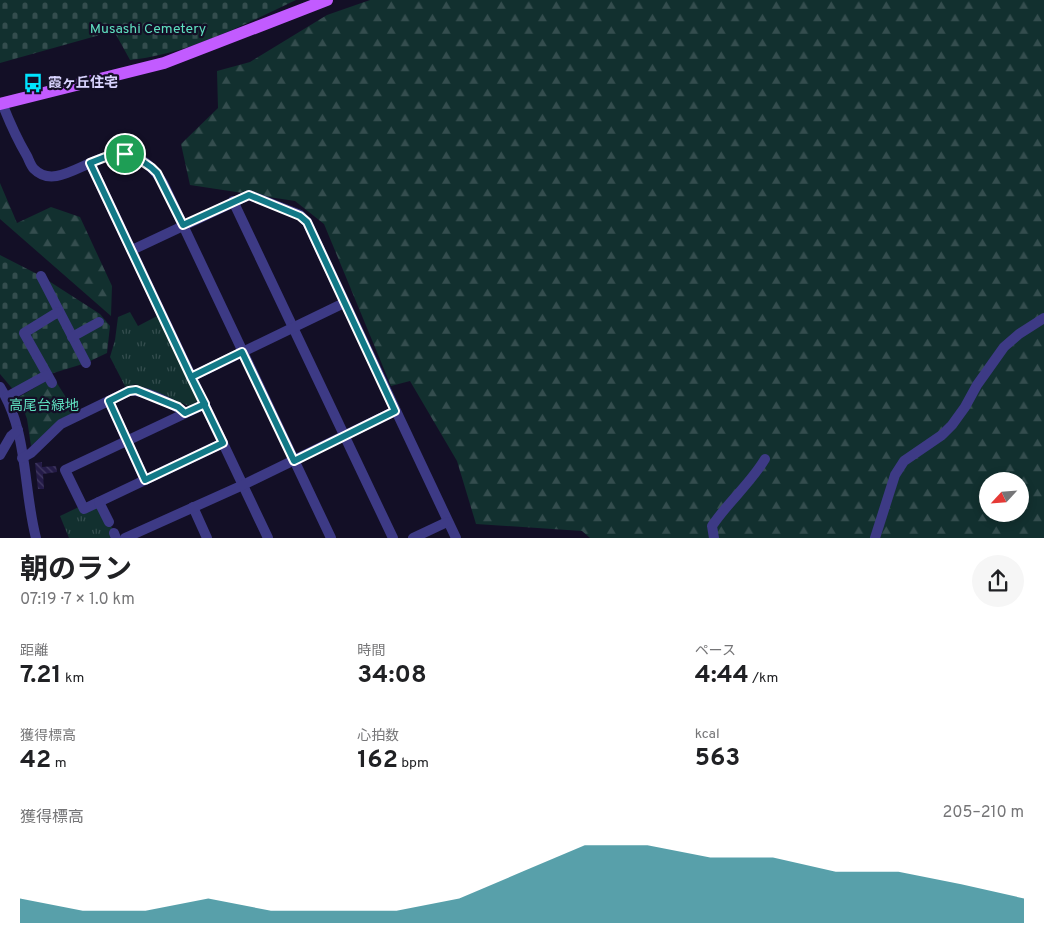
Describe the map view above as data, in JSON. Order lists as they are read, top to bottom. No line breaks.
{"parks":["Musashi Cemetery","高尾台緑地"],"places":{"bus stop":["霞ヶ丘住宅"]},"north":"bottom left","page":{"heading":["朝のラン","07:19 · 7 × 1.0 km"],"stats":[["距離","7.21 km"],["時間","34:08"],["ペース","4:44 /km"],["獲得標高","42 m"],["心拍数","162 bpm"],["kcal","563"]],"chart":["獲得標高","205–210 m"]}}
